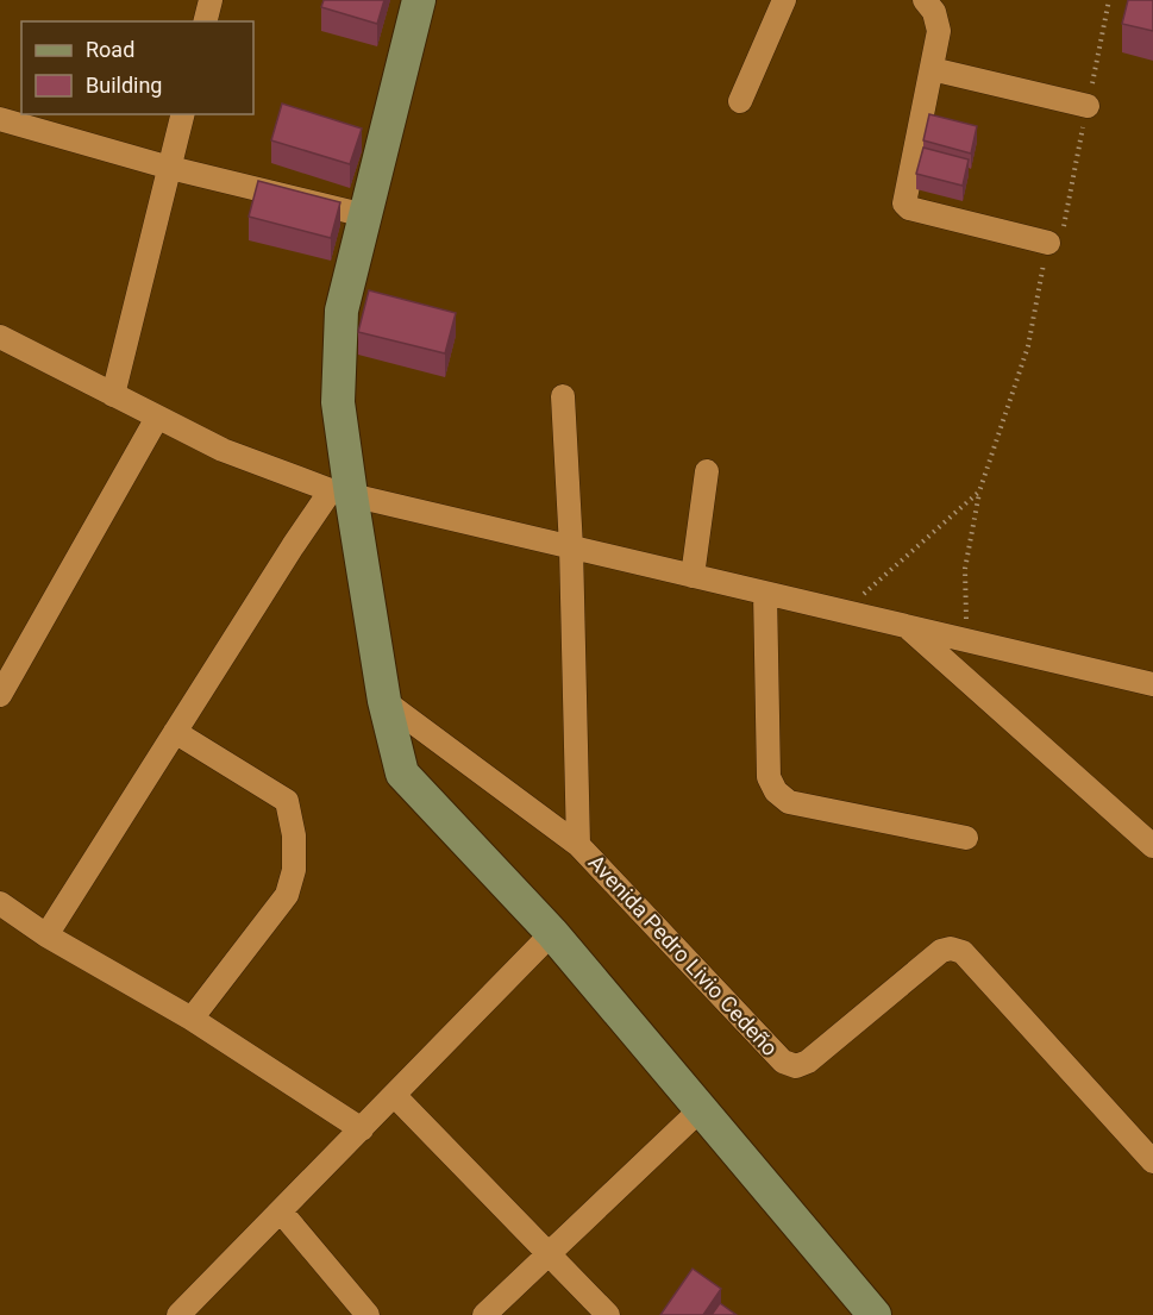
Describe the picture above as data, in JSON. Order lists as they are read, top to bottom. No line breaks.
{"streets":{"street":["Avenida Pedro Livio Cedeño"]},"legend":["Road","Building"]}
